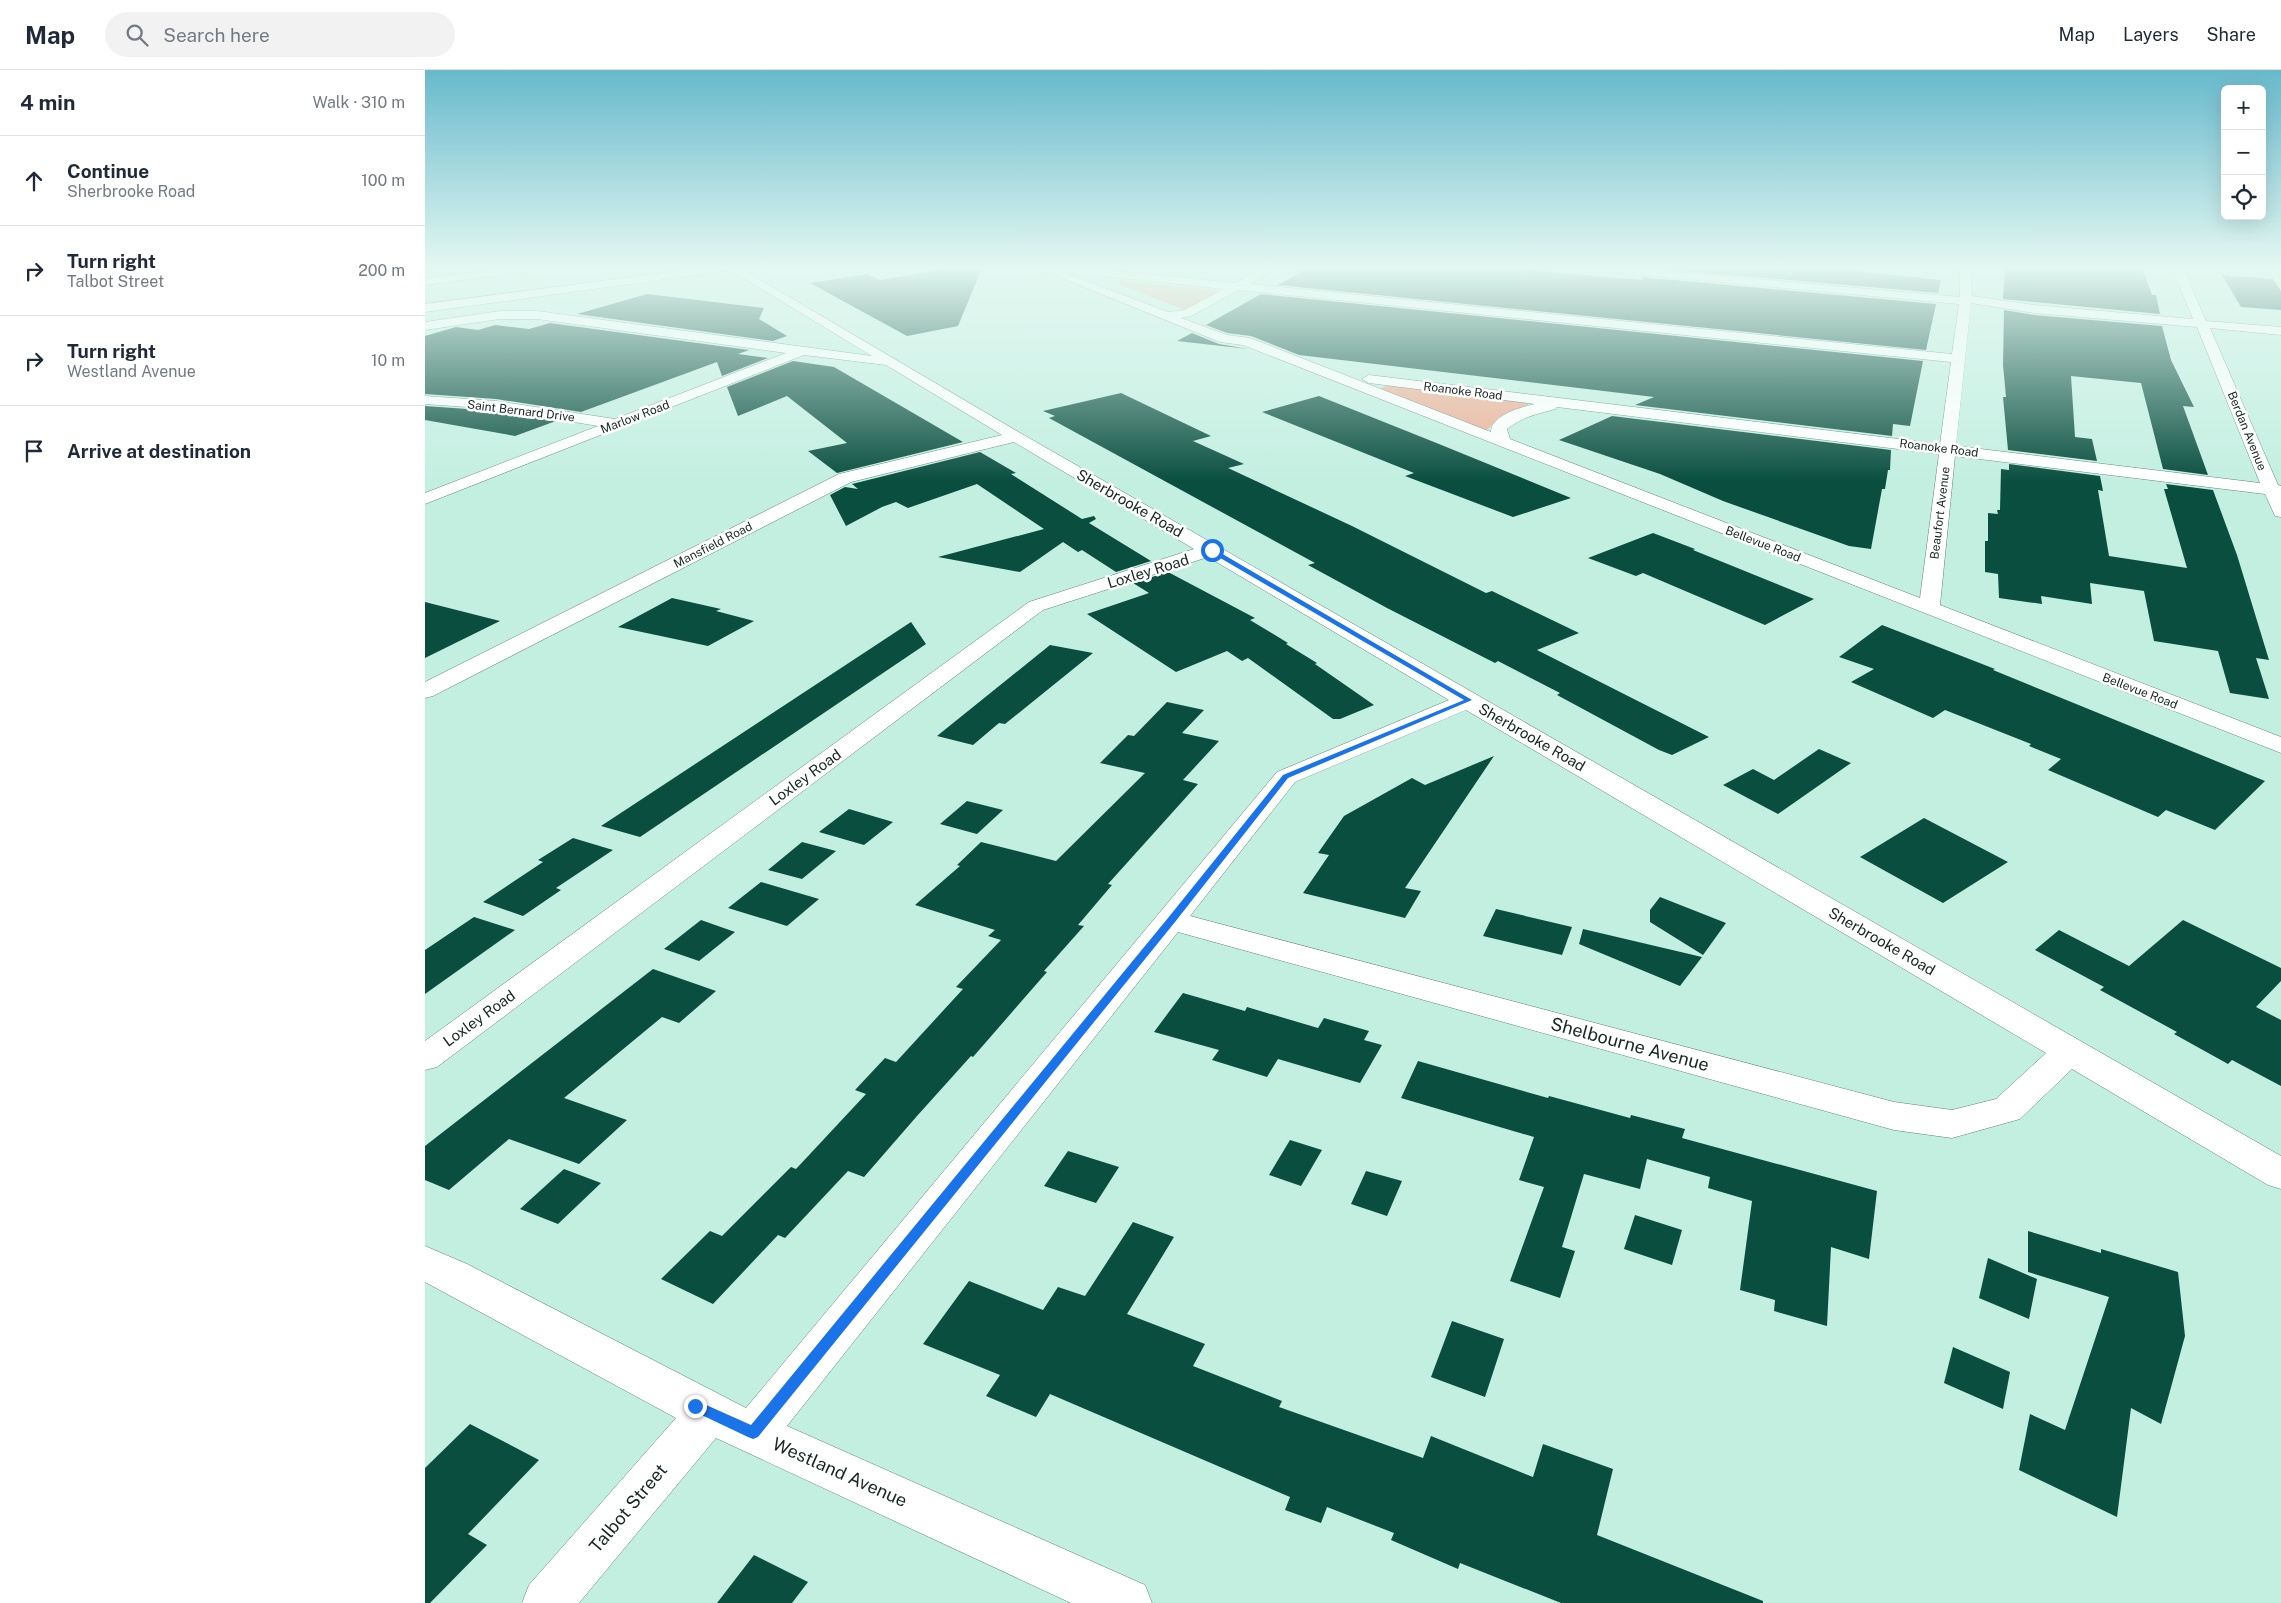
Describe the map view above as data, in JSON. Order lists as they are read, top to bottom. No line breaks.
{"streets":{"main road":["Roanoke Road","Saint Bernard Drive","Marlow Road","Berdan Avenue","Sherbrooke Road","Beaufort Avenue","Bellevue Road","Mansfield Road","Loxley Road","Shelbourne Avenue","Westland Avenue","Talbot Street"]},"crossings":[["Roanoke Road","Berdan Avenue"],["Roanoke Road","Beaufort Avenue"],["Roanoke Road","Bellevue Road"],["Saint Bernard Drive","Marlow Road"],["Sherbrooke Road","Mansfield Road"],["Sherbrooke Road","Loxley Road"],["Sherbrooke Road","Shelbourne Avenue"],["Beaufort Avenue","Bellevue Road"],["Westland Avenue","Talbot Street"]],"page":{"header":"Map","search":"Search here","nav":["Map","Layers","Share"],"heading":["4 min","Walk · 310 m"],"map_buttons":["+","−"],"list":[["Continue","Sherbrooke Road","100 m"],["Turn right","Talbot Street","200 m"],["Turn right","Westland Avenue","10 m"],"Arrive at destination"]}}
